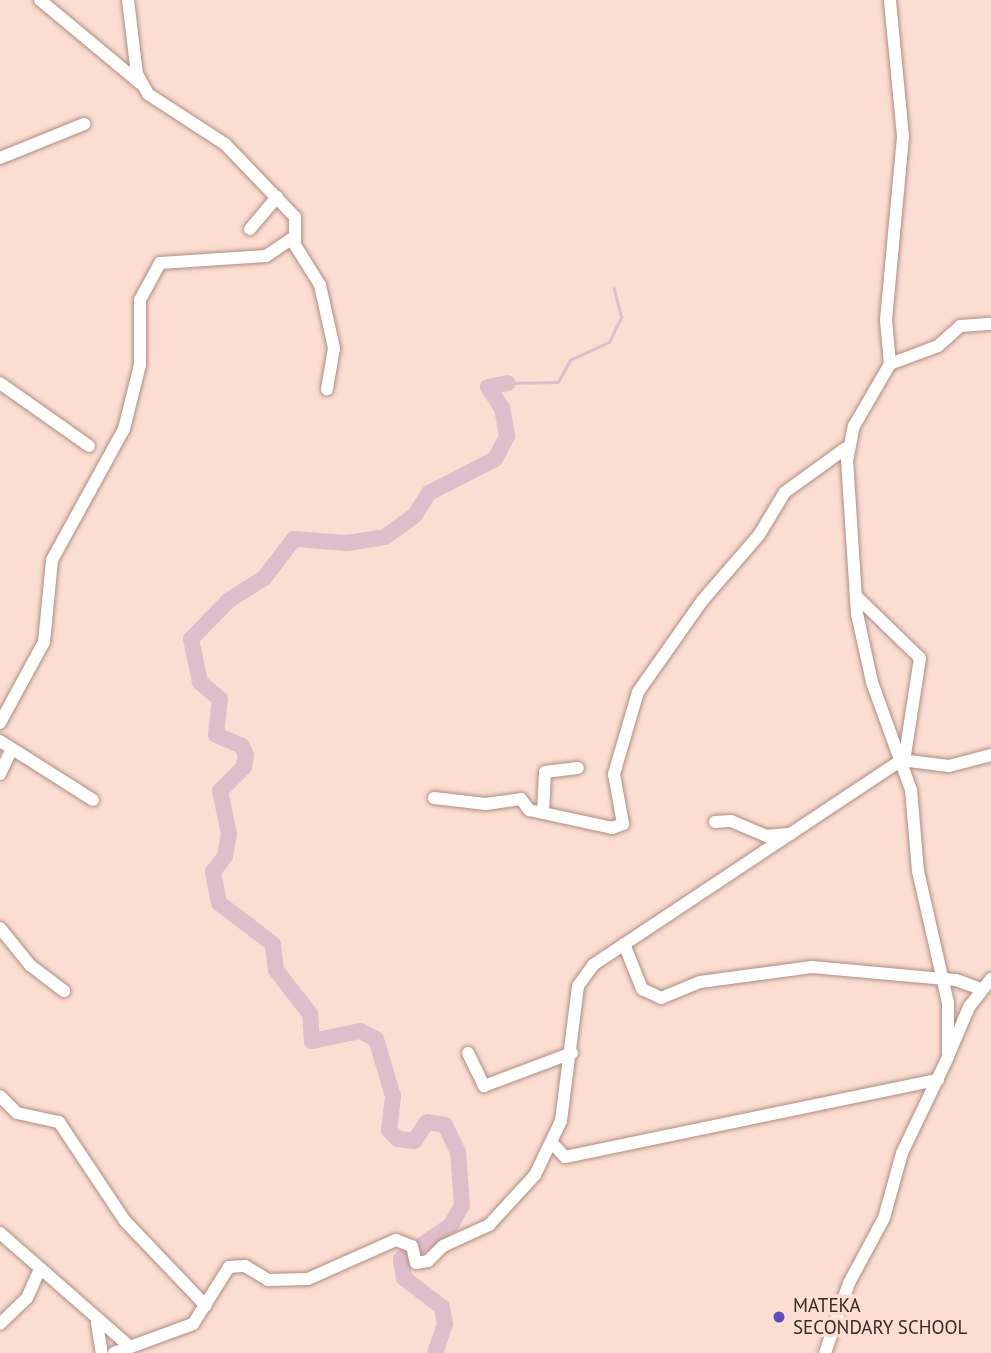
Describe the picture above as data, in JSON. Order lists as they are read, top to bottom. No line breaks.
{"places":["MATEKA SECONDARY SCHOOL"]}
